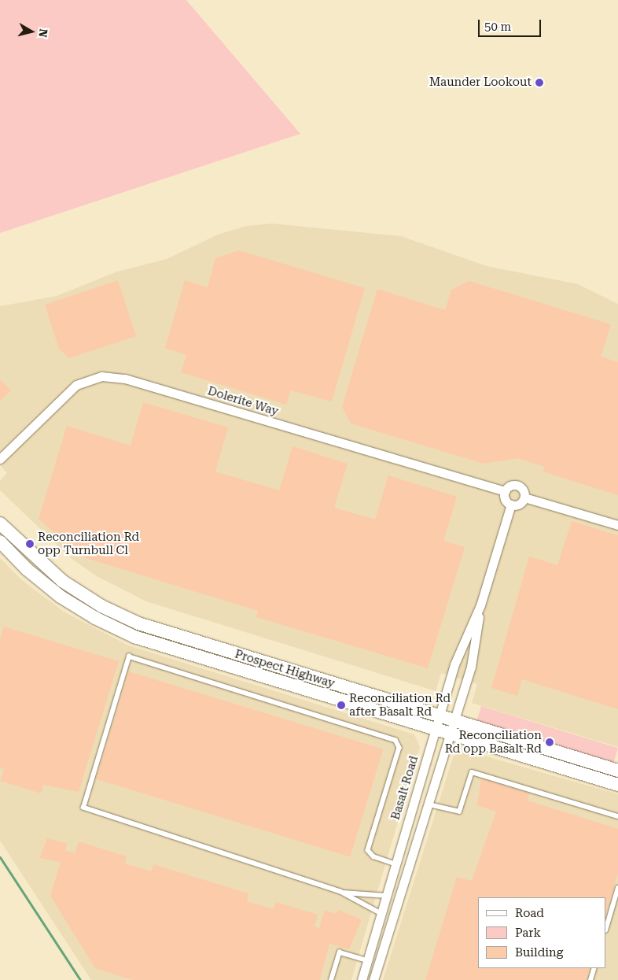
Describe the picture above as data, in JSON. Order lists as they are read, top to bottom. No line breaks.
{"streets":{"main road":["Prospect Highway"],"street":["Dolerite Way","Basalt Road"]},"crossings":[["Dolerite Way","Basalt Road"],["Prospect Highway","Basalt Road"]],"places":["Maunder Lookout","Reconciliation Rd opp Turnbull Cl","Reconciliation Rd after Basalt Rd","Reconciliation Rd opp Basalt Rd"],"legend":["Road","Park","Building"],"scale_bar":"50 m","north":"right"}
